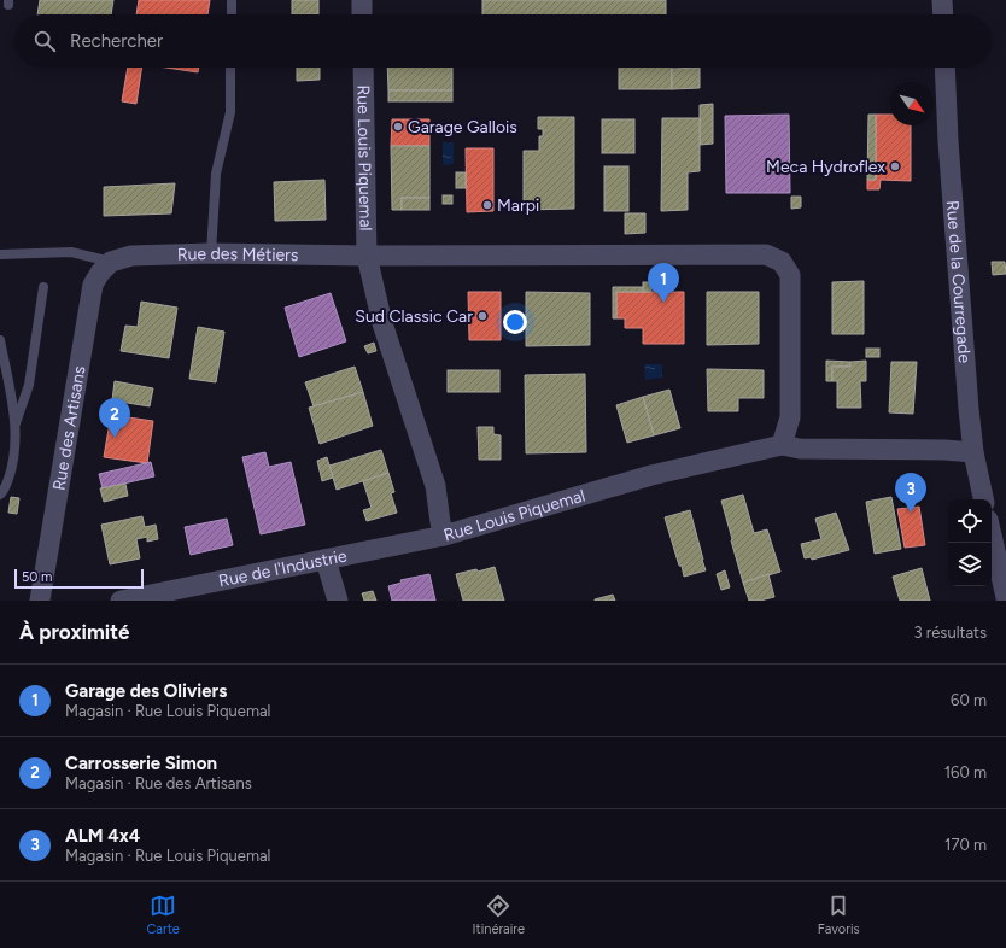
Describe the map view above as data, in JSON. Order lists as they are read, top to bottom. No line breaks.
{"streets":{"street":["Rue Louis Piquemal","Rue des Métiers","Rue de la Courregade","Rue des Artisans","Rue de l'Industrie"]},"crossings":[["Rue Louis Piquemal","Rue des Métiers"],["Rue Louis Piquemal","Rue de la Courregade"],["Rue Louis Piquemal","Rue de l'Industrie"],["Rue des Métiers","Rue des Artisans"]],"places":["Garage Gallois","Meca Hydroflex","Marpi","Sud Classic Car"],"scale_bar":"50 m","north":"bottom right","page":{"search":"Rechercher","pins":["1","2","3"],"scale":"50 m","heading":["À proximité","3 résultats"],"list":[{"mark":"1","name":"Garage des Oliviers","note":"Magasin · Rue Louis Piquemal","value":"60 m"},{"mark":"2","name":"Carrosserie Simon","note":"Magasin · Rue des Artisans","value":"160 m"},{"mark":"3","name":"ALM 4x4","note":"Magasin · Rue Louis Piquemal","value":"170 m"}],"nav":["Carte","Itinéraire","Favoris"]}}
